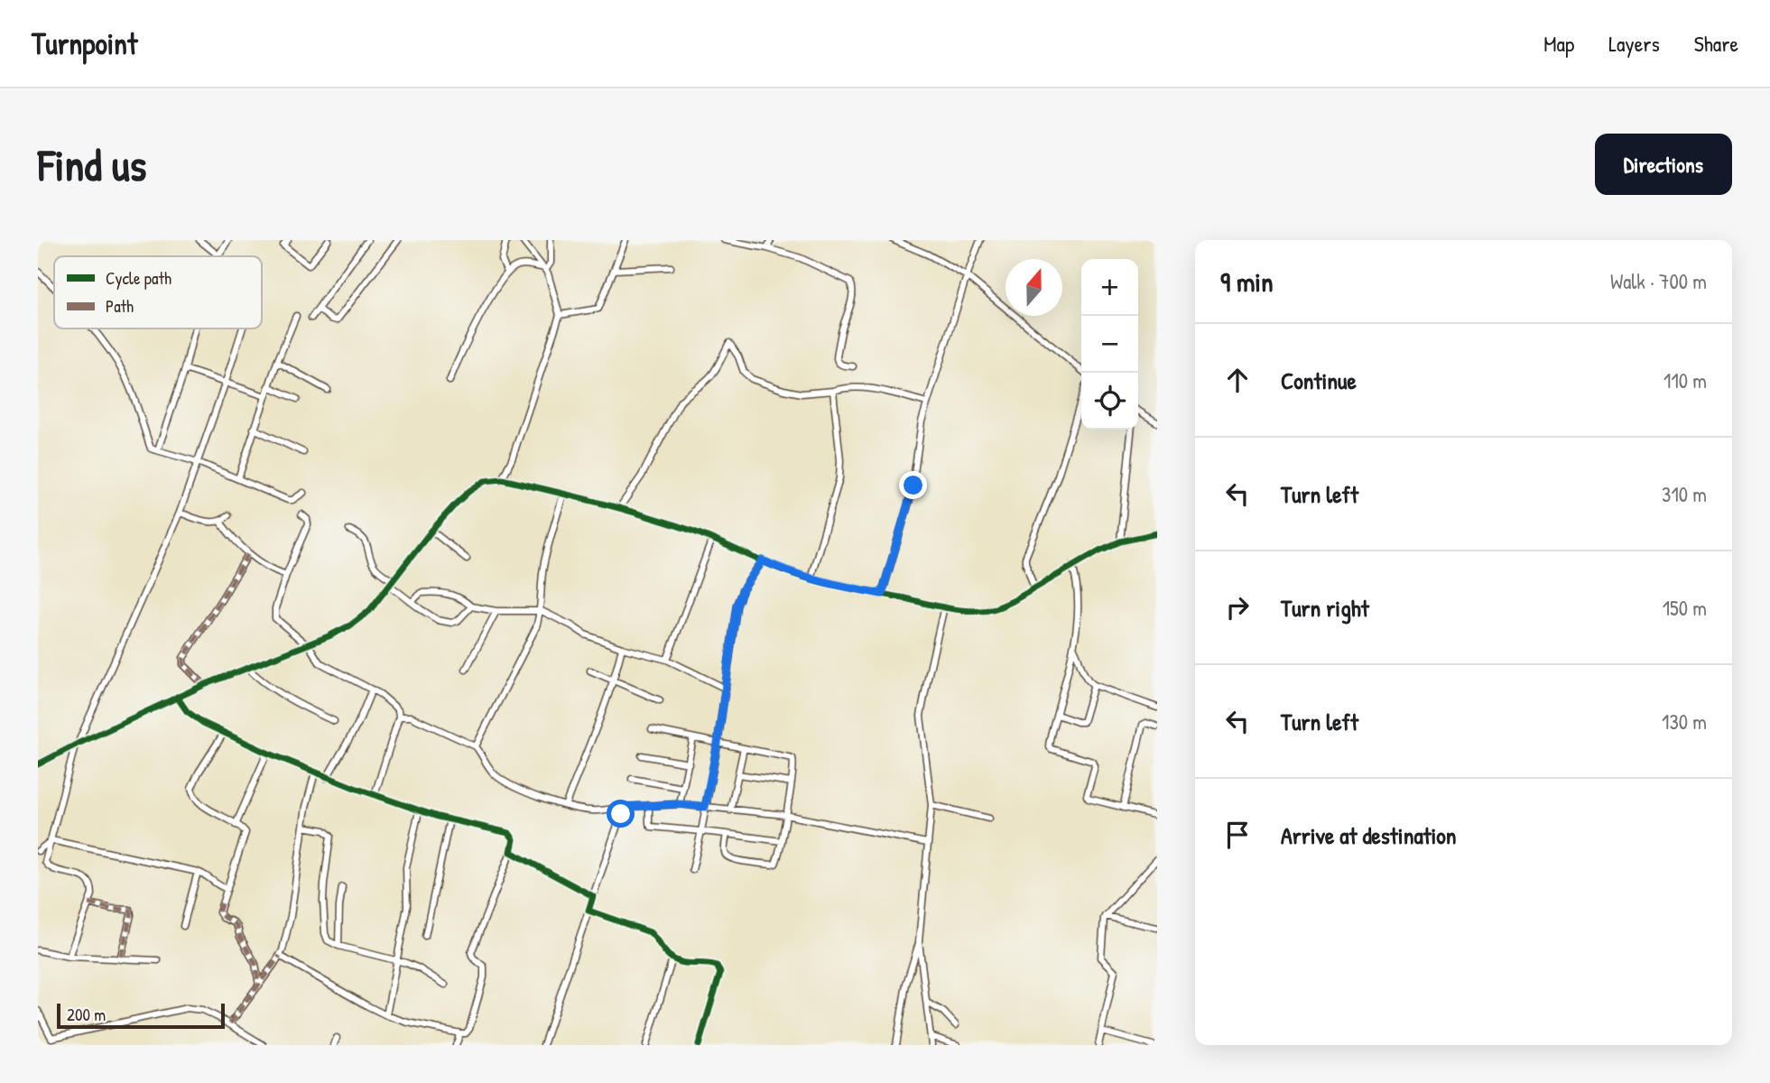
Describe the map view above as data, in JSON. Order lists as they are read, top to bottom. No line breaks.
{"legend":["Cycle path","Path"],"scale_bar":"200 m","north":"top","page":{"header":"Turnpoint","nav":["Map","Layers","Share"],"buttons":"Directions","title":"Find us","heading":["9 min","Walk · 700 m"],"map_buttons":["+","−"],"list":[["Continue","110 m"],["Turn left","310 m"],["Turn right","150 m"],["Turn left","130 m"],"Arrive at destination"],"scale":"200 m"}}
